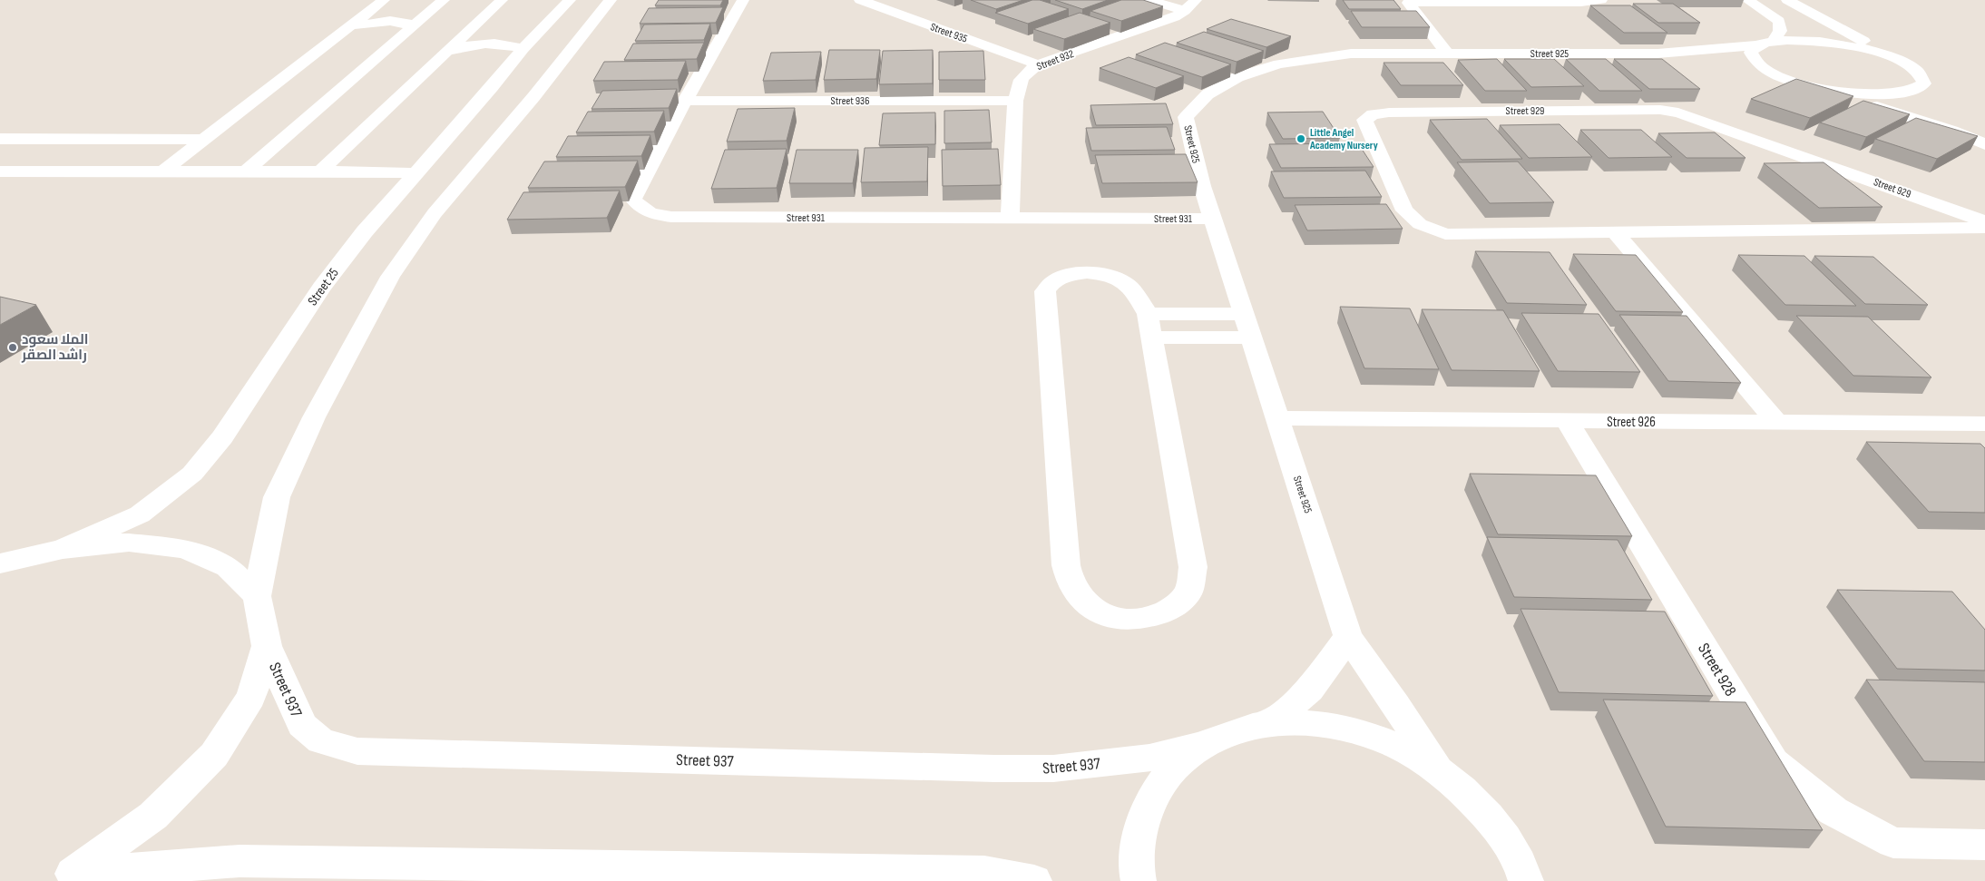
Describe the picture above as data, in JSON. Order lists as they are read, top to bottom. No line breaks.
{"streets":{"street":["Street 935","Street 925","Street 932","Street 936","Street 929","Street 931","Street 25","Street 926","Street 928","Street 937"]},"crossings":[["Street 935","Street 932"],["Street 925","Street 931"],["Street 925","Street 926"],["Street 932","Street 936"],["Street 932","Street 931"],["Street 936","Street 931"],["Street 926","Street 928"]],"places":["Little Angel Academy Nursery","الملا سعود راشد الصقر"]}
